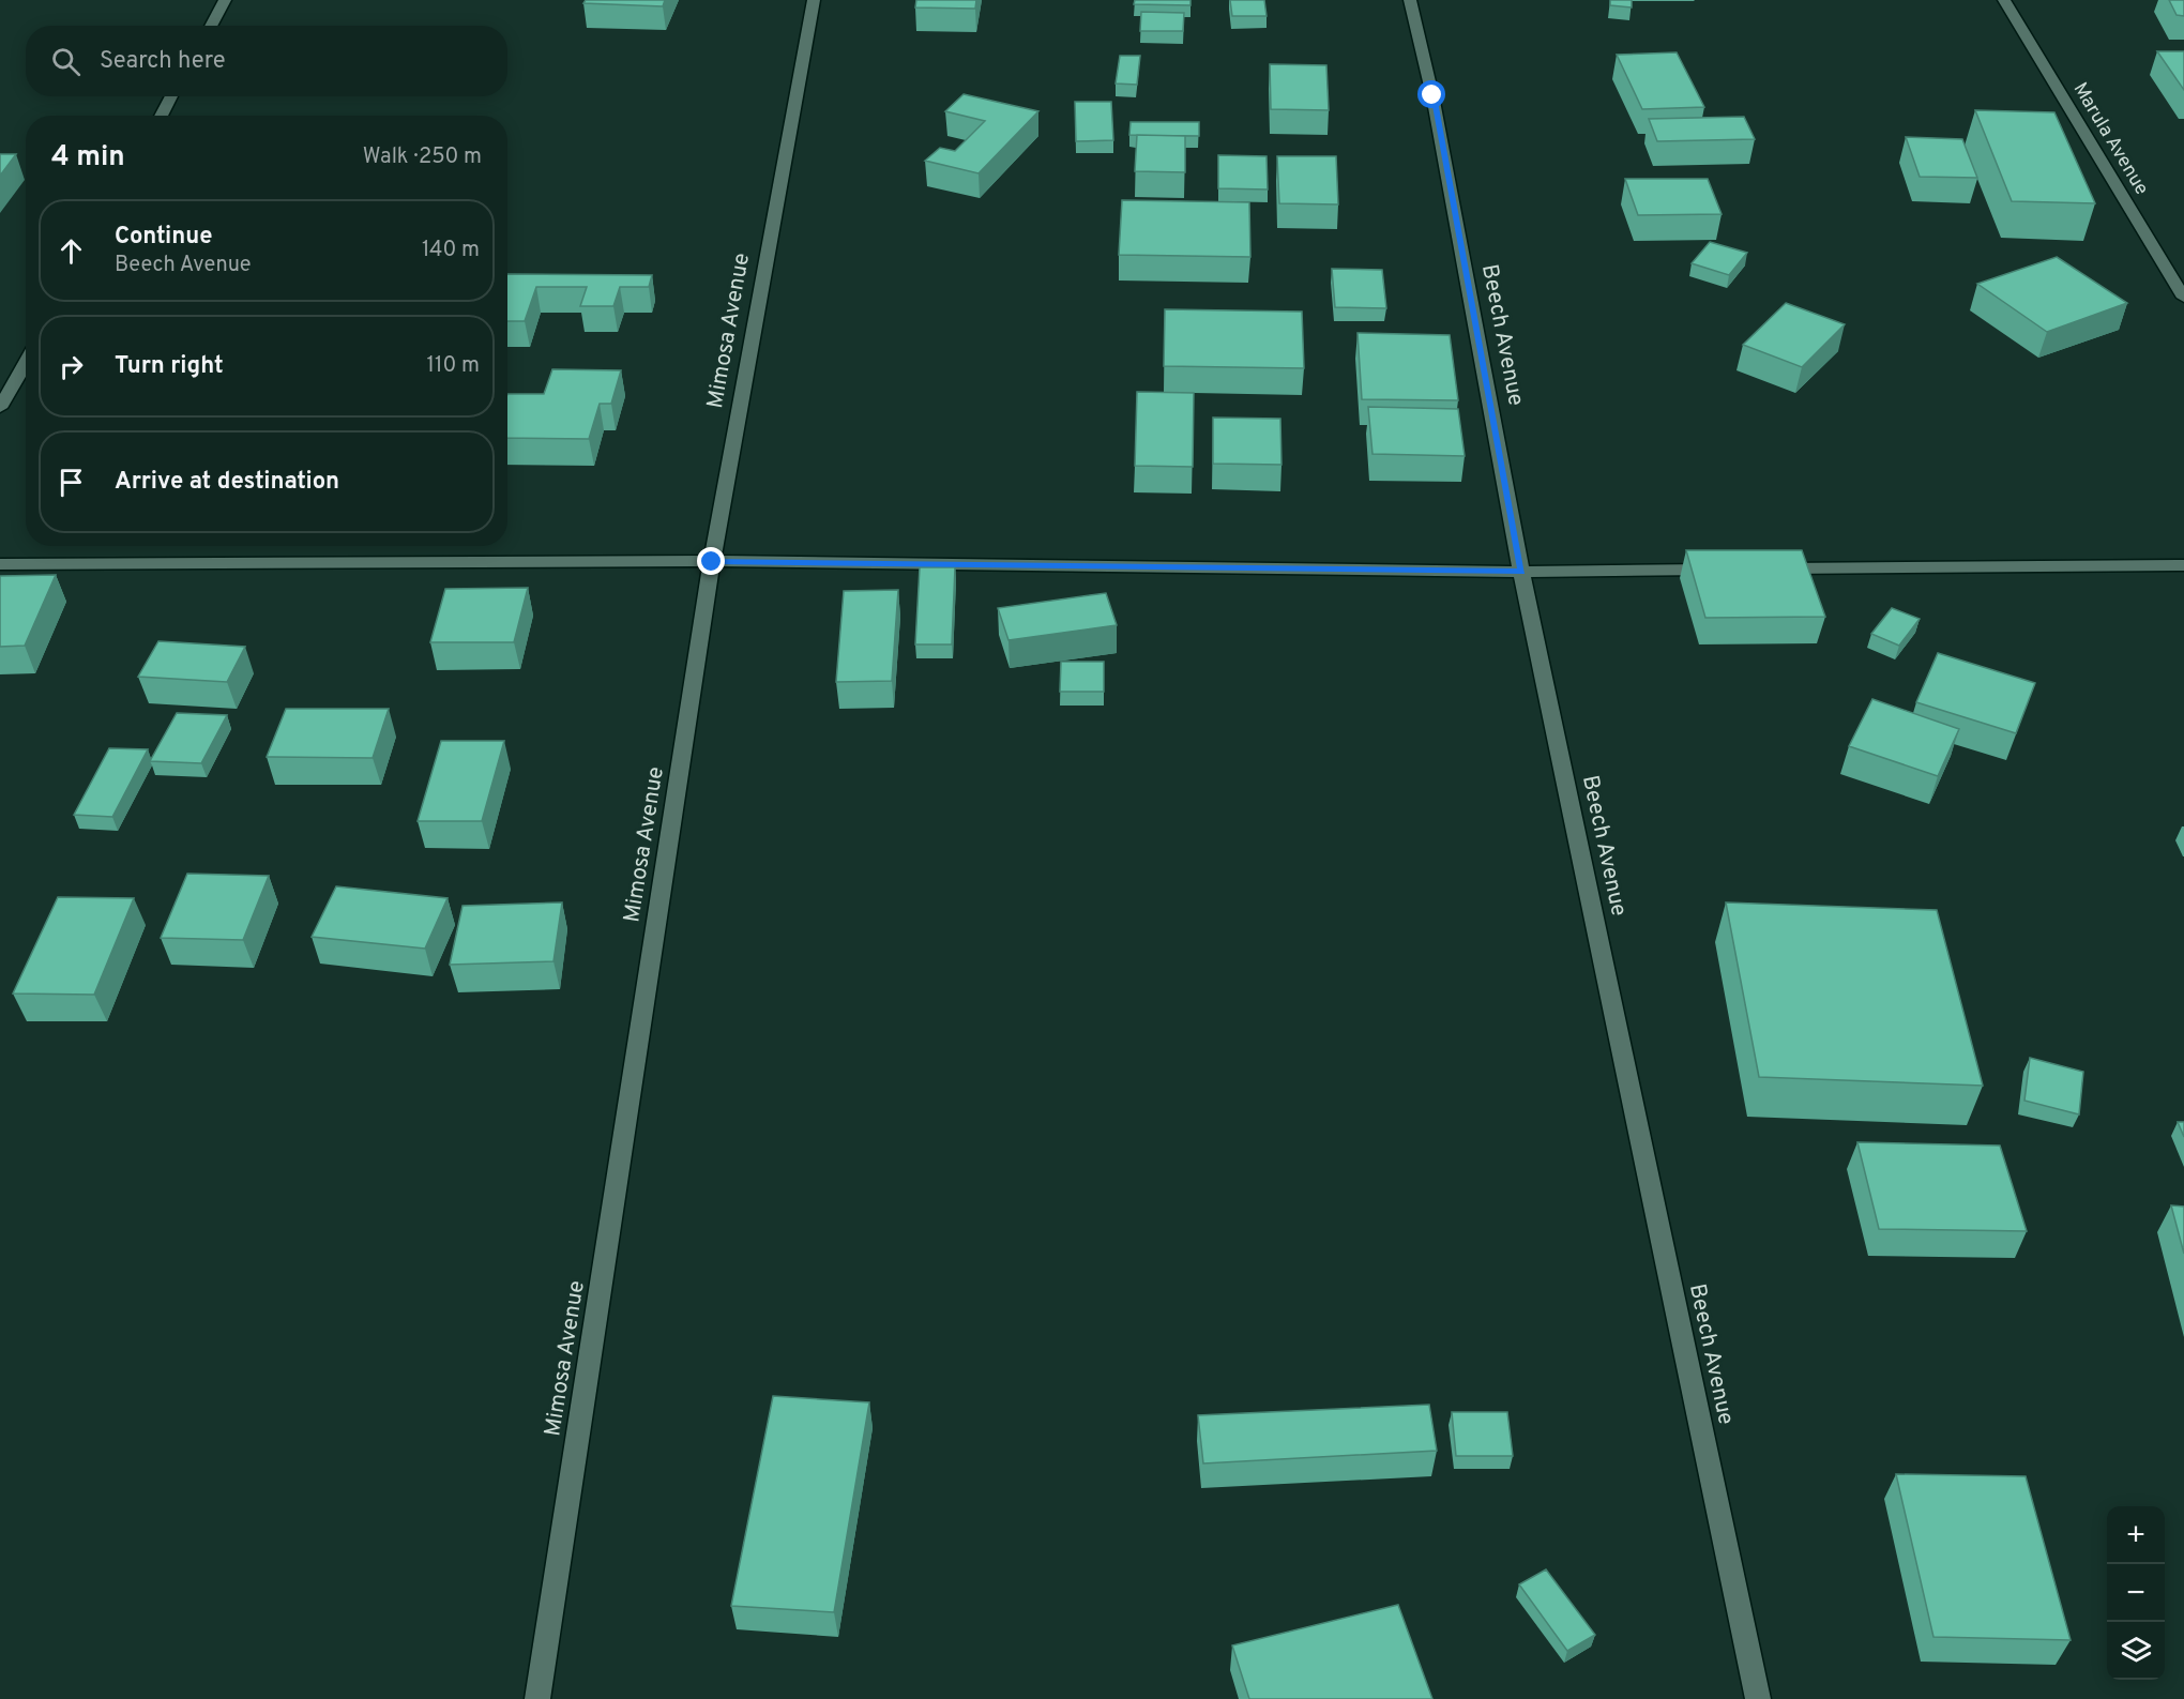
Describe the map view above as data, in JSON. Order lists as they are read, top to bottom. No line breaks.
{"streets":{"street":["Marula Avenue","Mimosa Avenue","Beech Avenue"]},"page":{"search":"Search here","heading":["4 min","Walk · 250 m"],"list":[["Continue","Beech Avenue","140 m"],["Turn right","110 m"],"Arrive at destination"],"map_buttons":["+","−"]}}
